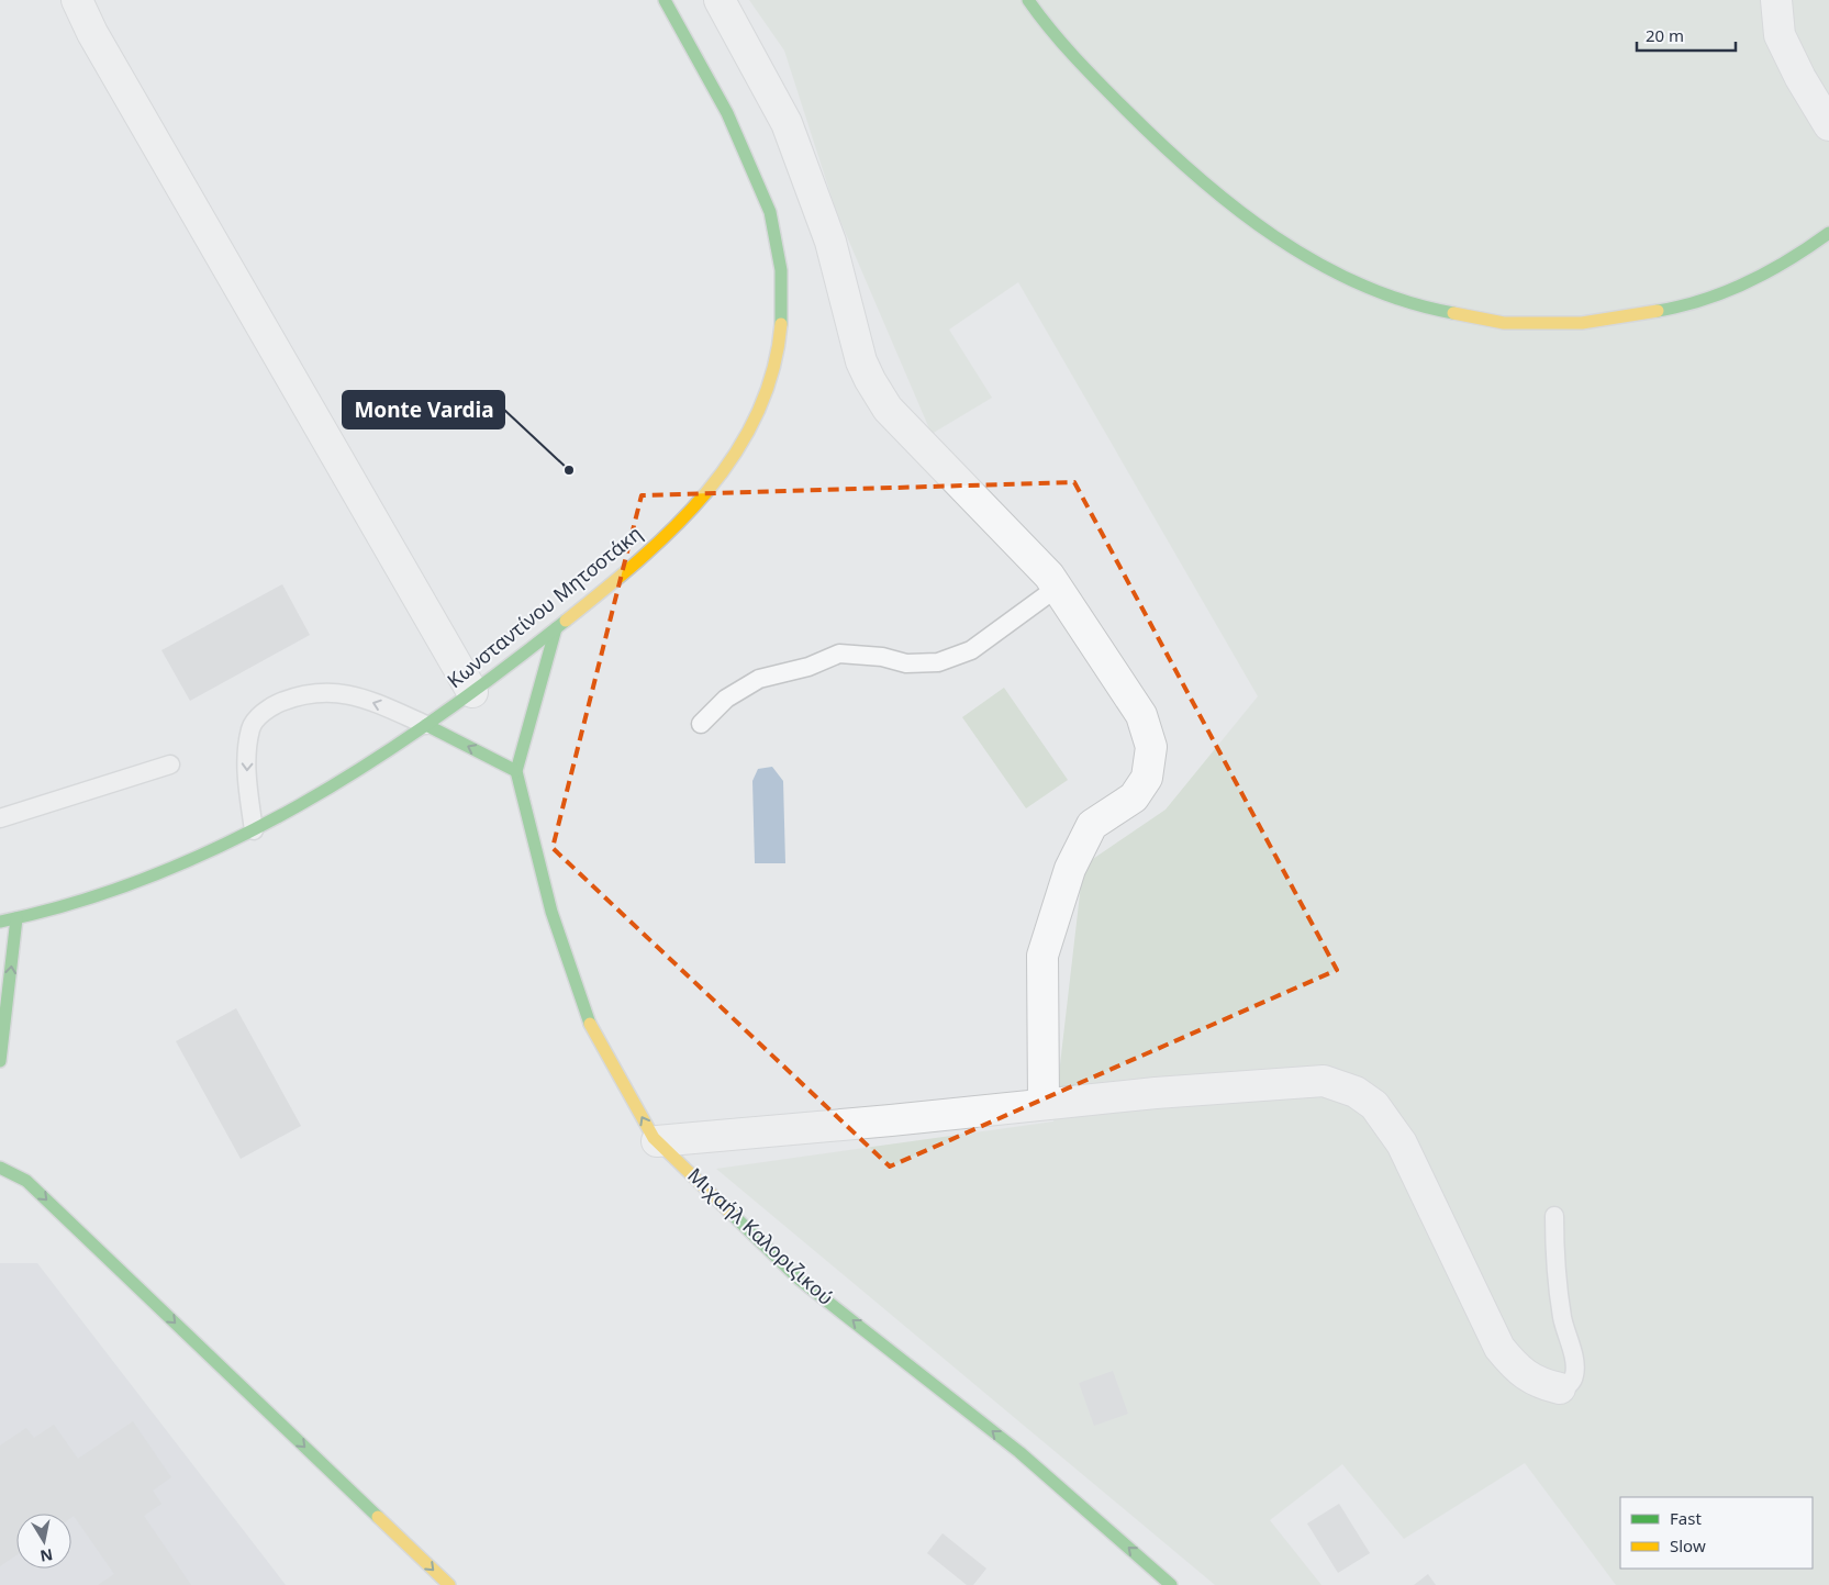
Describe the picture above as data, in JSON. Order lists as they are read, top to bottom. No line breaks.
{"streets":{"main road":["Κωνσταντίνου Μητσοτάκη","Μιχαήλ Καλοριζικού"]},"crossings":[["Κωνσταντίνου Μητσοτάκη","Μιχαήλ Καλοριζικού"]],"one_way":["Μιχαήλ Καλοριζικού"],"places":["Monte Vardia"],"legend":["Fast","Slow"],"scale_bar":"20 m","north":"bottom"}
